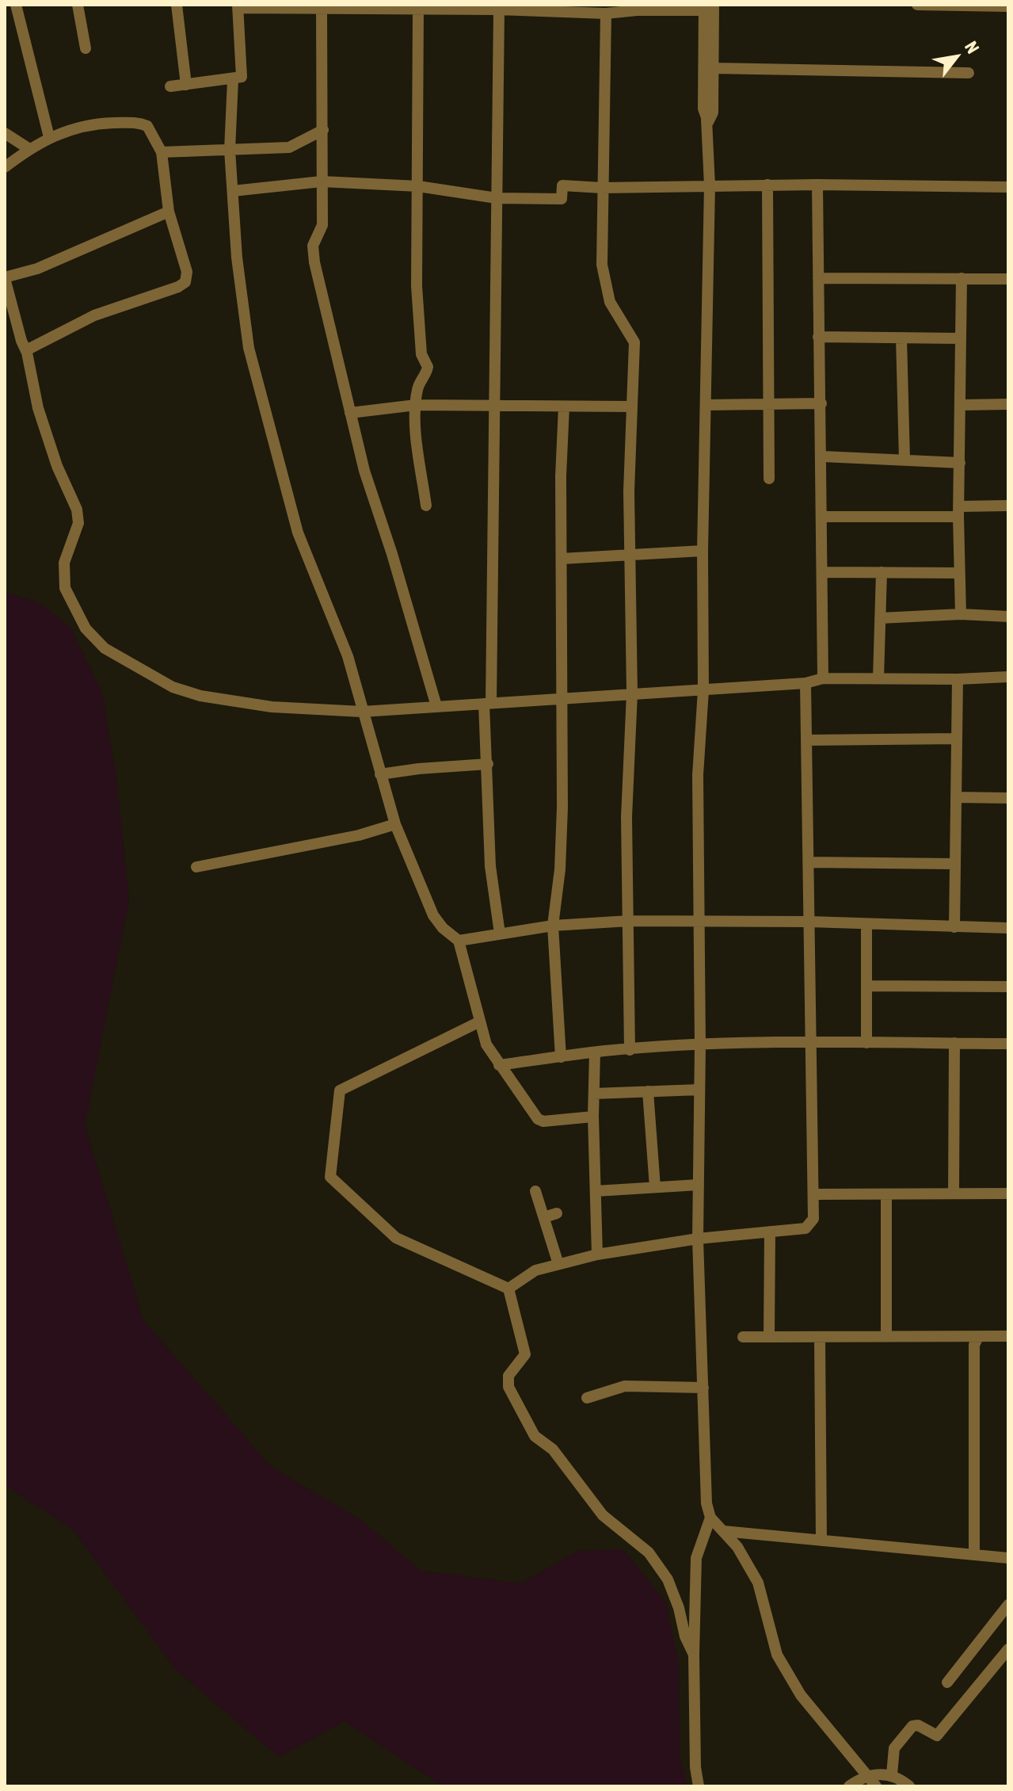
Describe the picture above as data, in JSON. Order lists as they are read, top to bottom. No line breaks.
{"north":"top right"}
